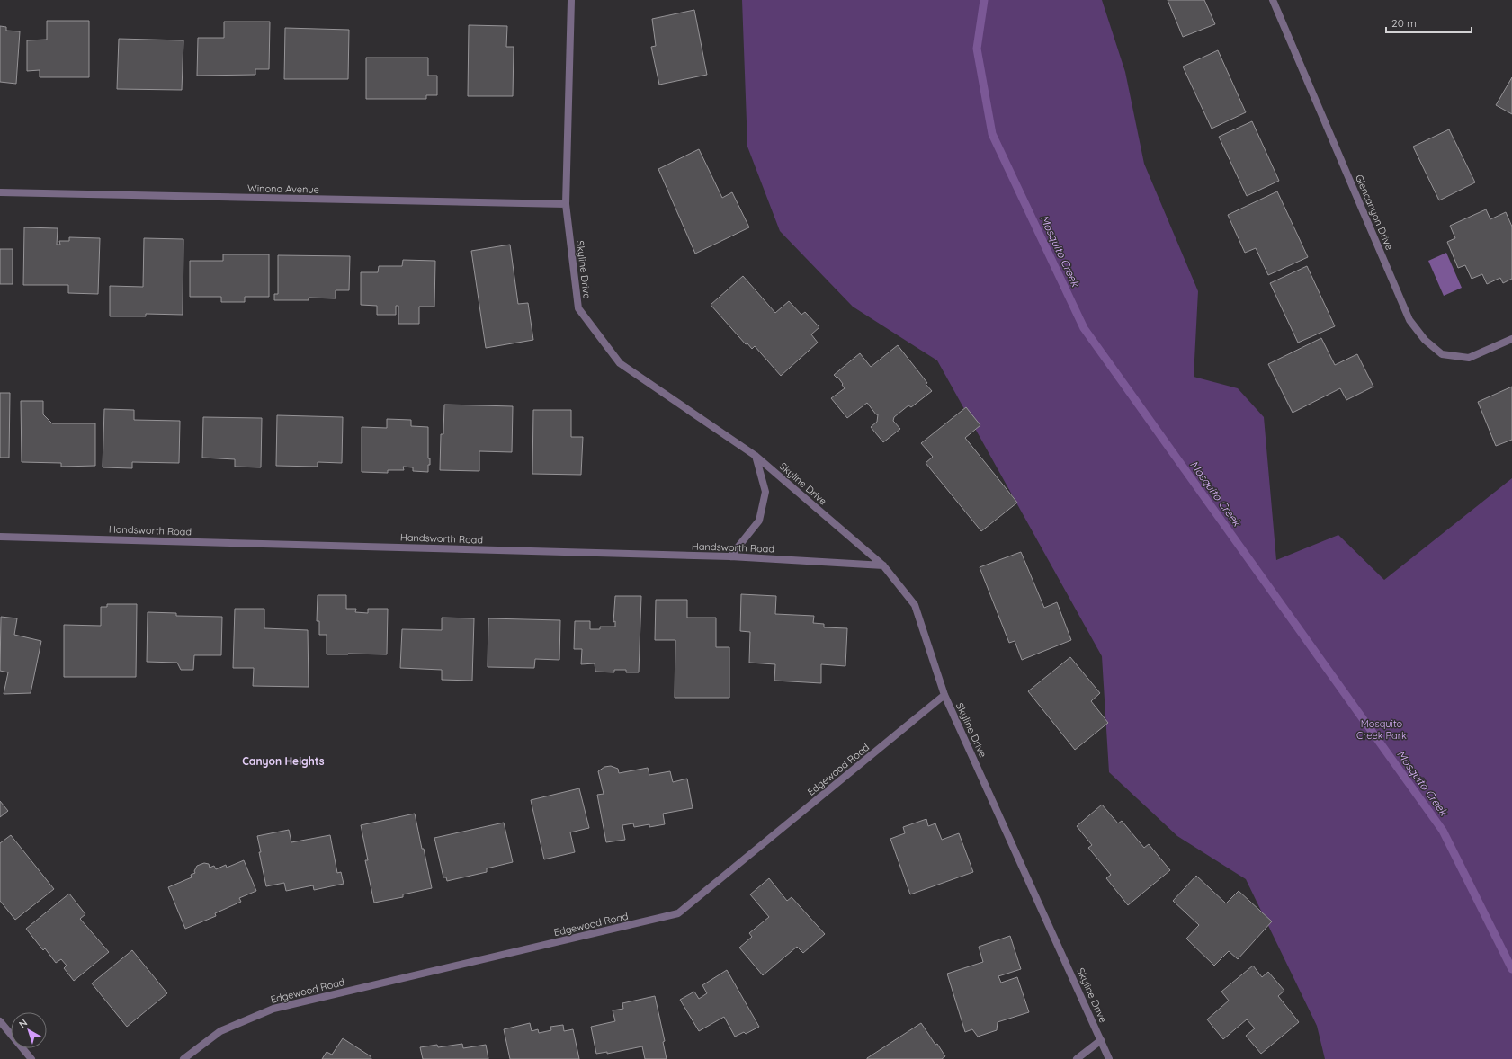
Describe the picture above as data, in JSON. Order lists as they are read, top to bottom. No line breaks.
{"streets":{"street":["Winona Avenue","Glencanyon Drive","Skyline Drive","Handsworth Road","Edgewood Road"]},"crossings":[["Winona Avenue","Skyline Drive"],["Skyline Drive","Handsworth Road"],["Skyline Drive","Edgewood Road"]],"districts":["Canyon Heights"],"water":["Mosquito Creek"],"parks":["Mosquito Creek Park"],"scale_bar":"20 m","north":"top left"}
